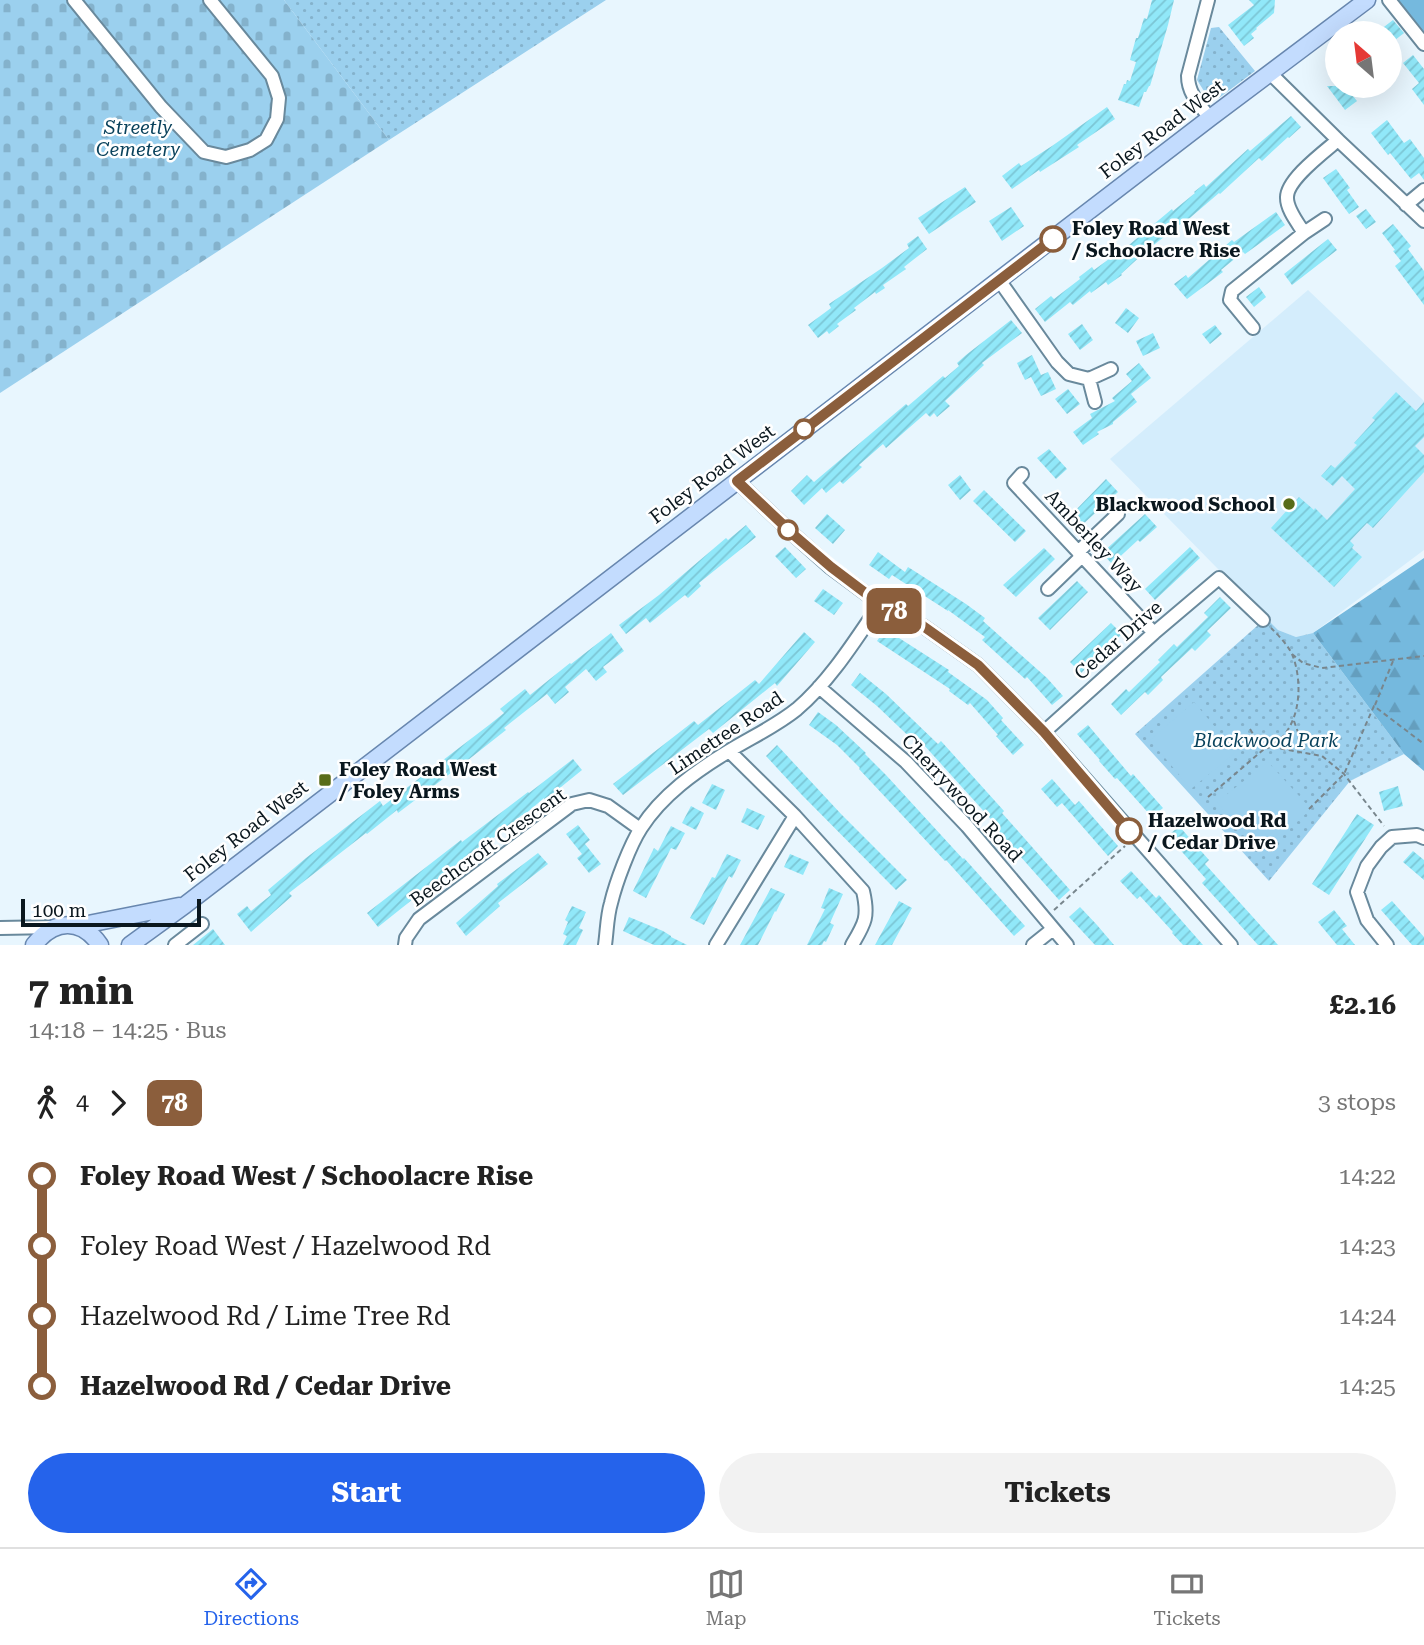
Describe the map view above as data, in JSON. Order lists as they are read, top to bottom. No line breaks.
{"streets":{"main road":["Foley Road West"],"street":["Amberley Way","Cedar Drive","Limetree Road","Cherrywood Road","Beechcroft Crescent"]},"crossings":[["Amberley Way","Cedar Drive"],["Limetree Road","Cherrywood Road"],["Limetree Road","Beechcroft Crescent"]],"parks":["Streetly Cemetery","Blackwood Park"],"places":{"other":["Foley Road West / Schoolacre Rise","Blackwood School","Hazelwood Rd / Cedar Drive"],"transit":["Foley Road West / Foley Arms"]},"lines":["bus line 78"],"scale_bar":"100 m","north":"top left","page":{"on_map":"78","scale":"100 m","heading":["7 min","14:18 – 14:25 · Bus","£2.16"],"legs":["4","78","3 stops"],"list":[{"name":"Foley Road West / Schoolacre Rise","value":"14:22"},{"name":"Foley Road West / Hazelwood Rd","value":"14:23"},{"name":"Hazelwood Rd / Lime Tree Rd","value":"14:24"},{"name":"Hazelwood Rd / Cedar Drive","value":"14:25"}],"buttons":["Start","Tickets"],"tabs":["Directions","Map","Tickets"]}}
